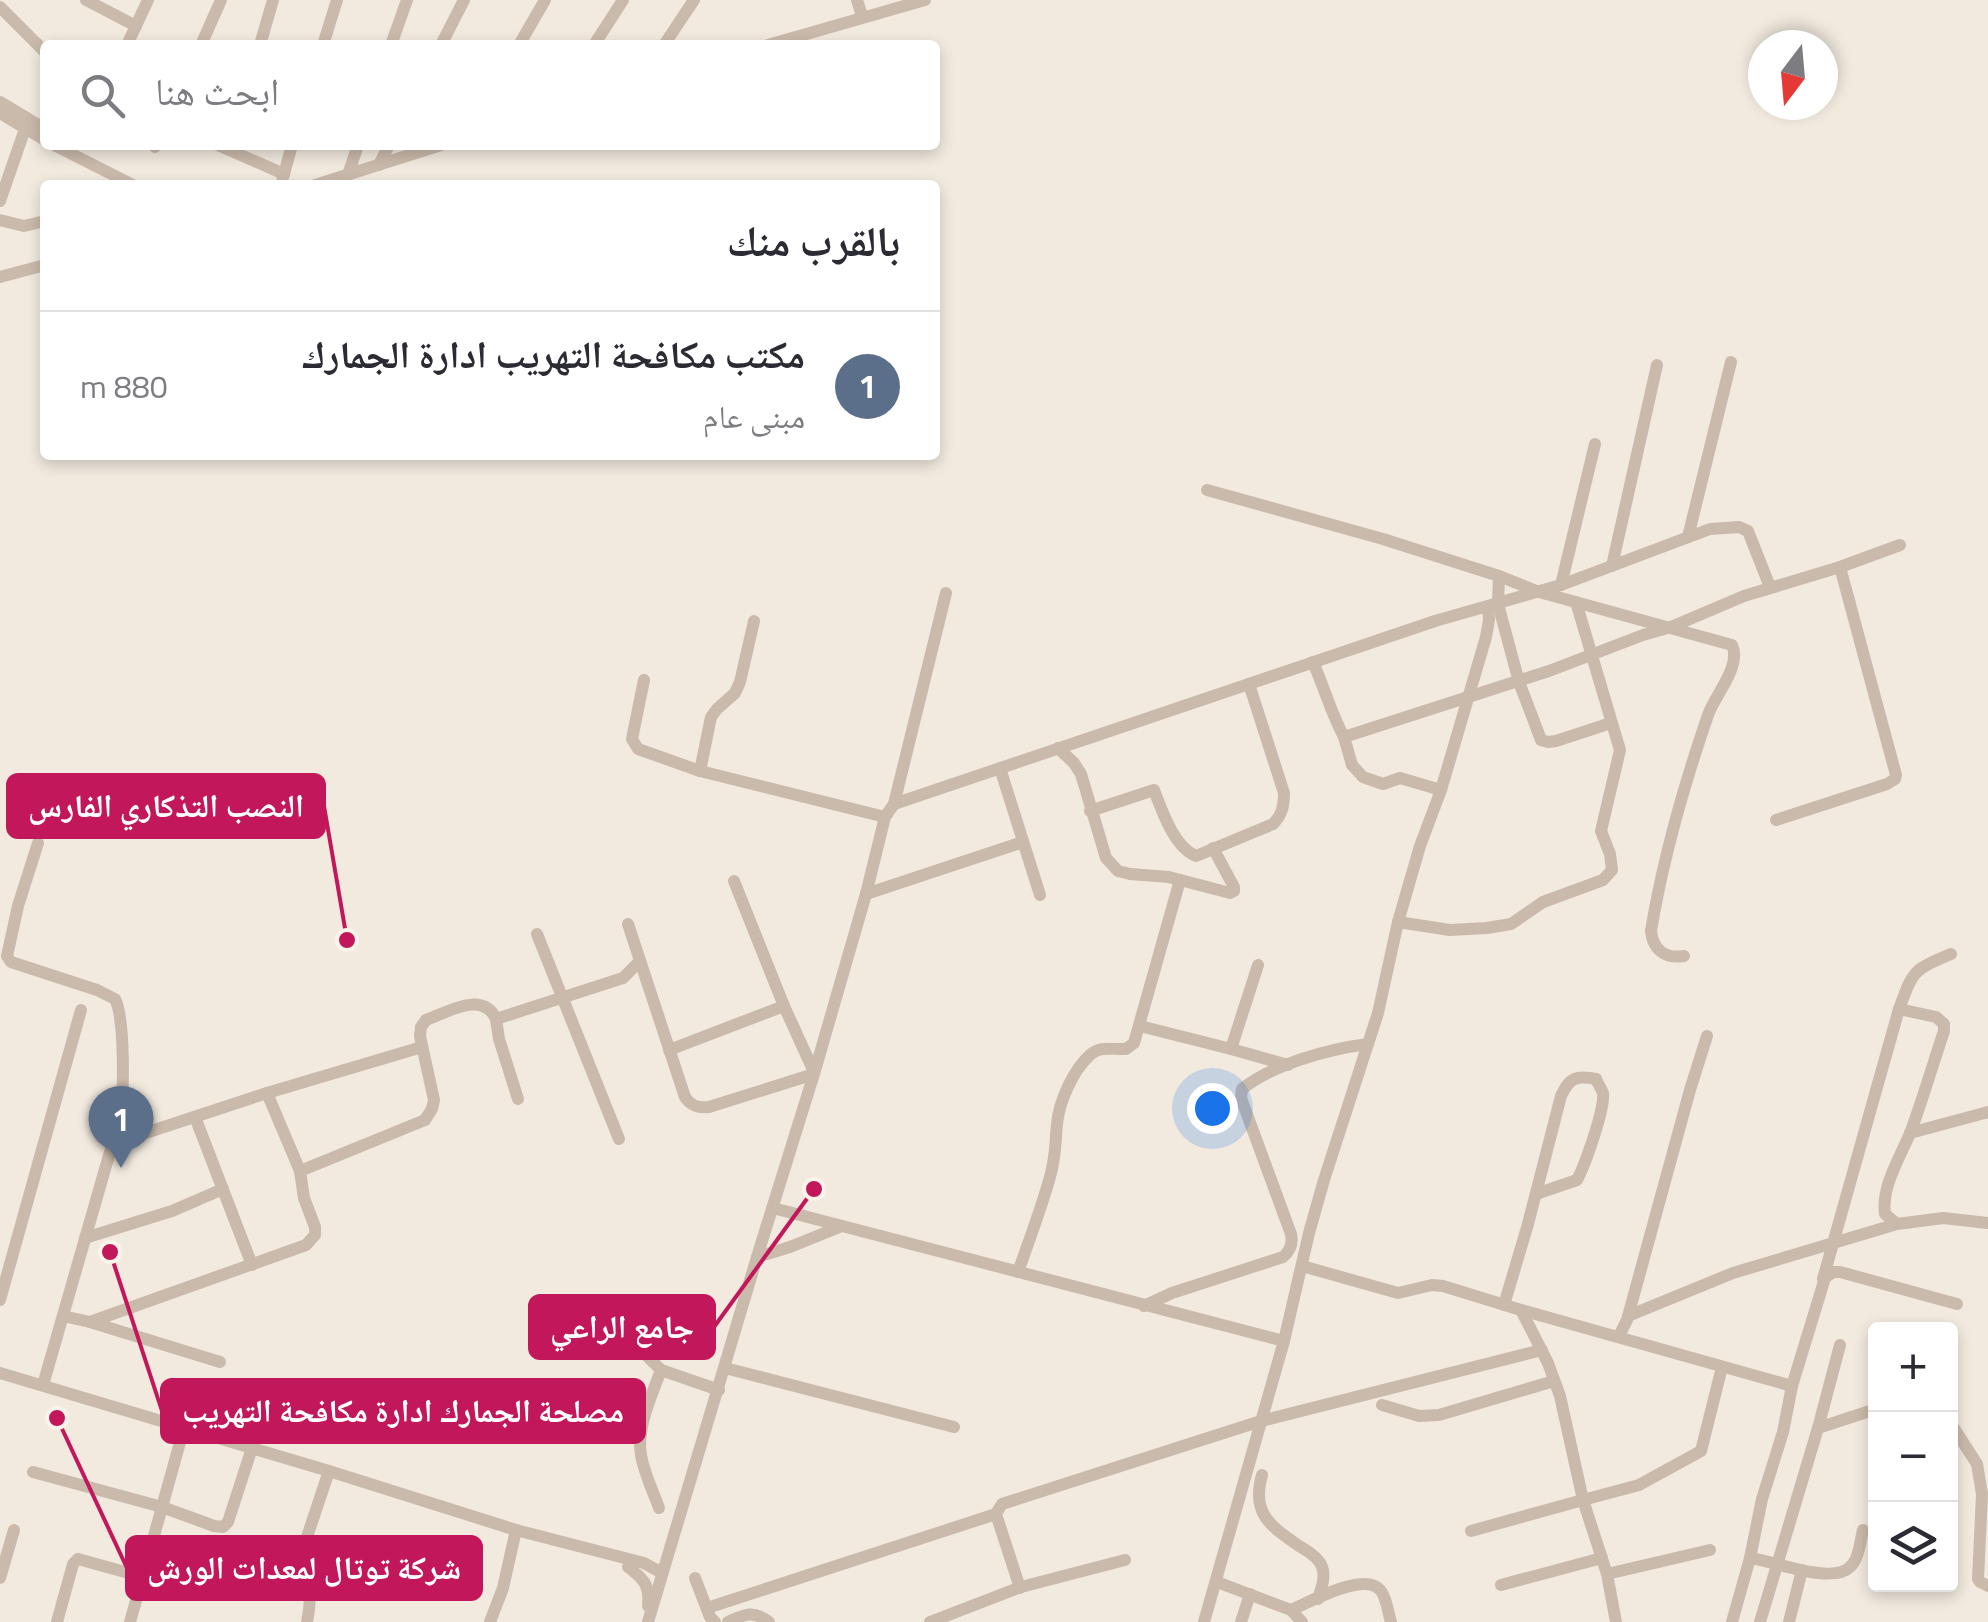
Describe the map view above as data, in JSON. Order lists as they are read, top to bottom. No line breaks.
{"places":["النصب التذكاري الفارس","جامع الراعي","مصلحة الجمارك ادارة مكافحة التهريب","شركة توتال لمعدات الورش"],"north":"bottom","page":{"search":"ابحث هنا","heading":"بالقرب منك","list":[{"mark":"1","name":"مكتب مكافحة التهريب ادارة الجمارك","note":"مبنى عام","value":"880 m"}],"pins":"1","map_buttons":["+","−"]}}
